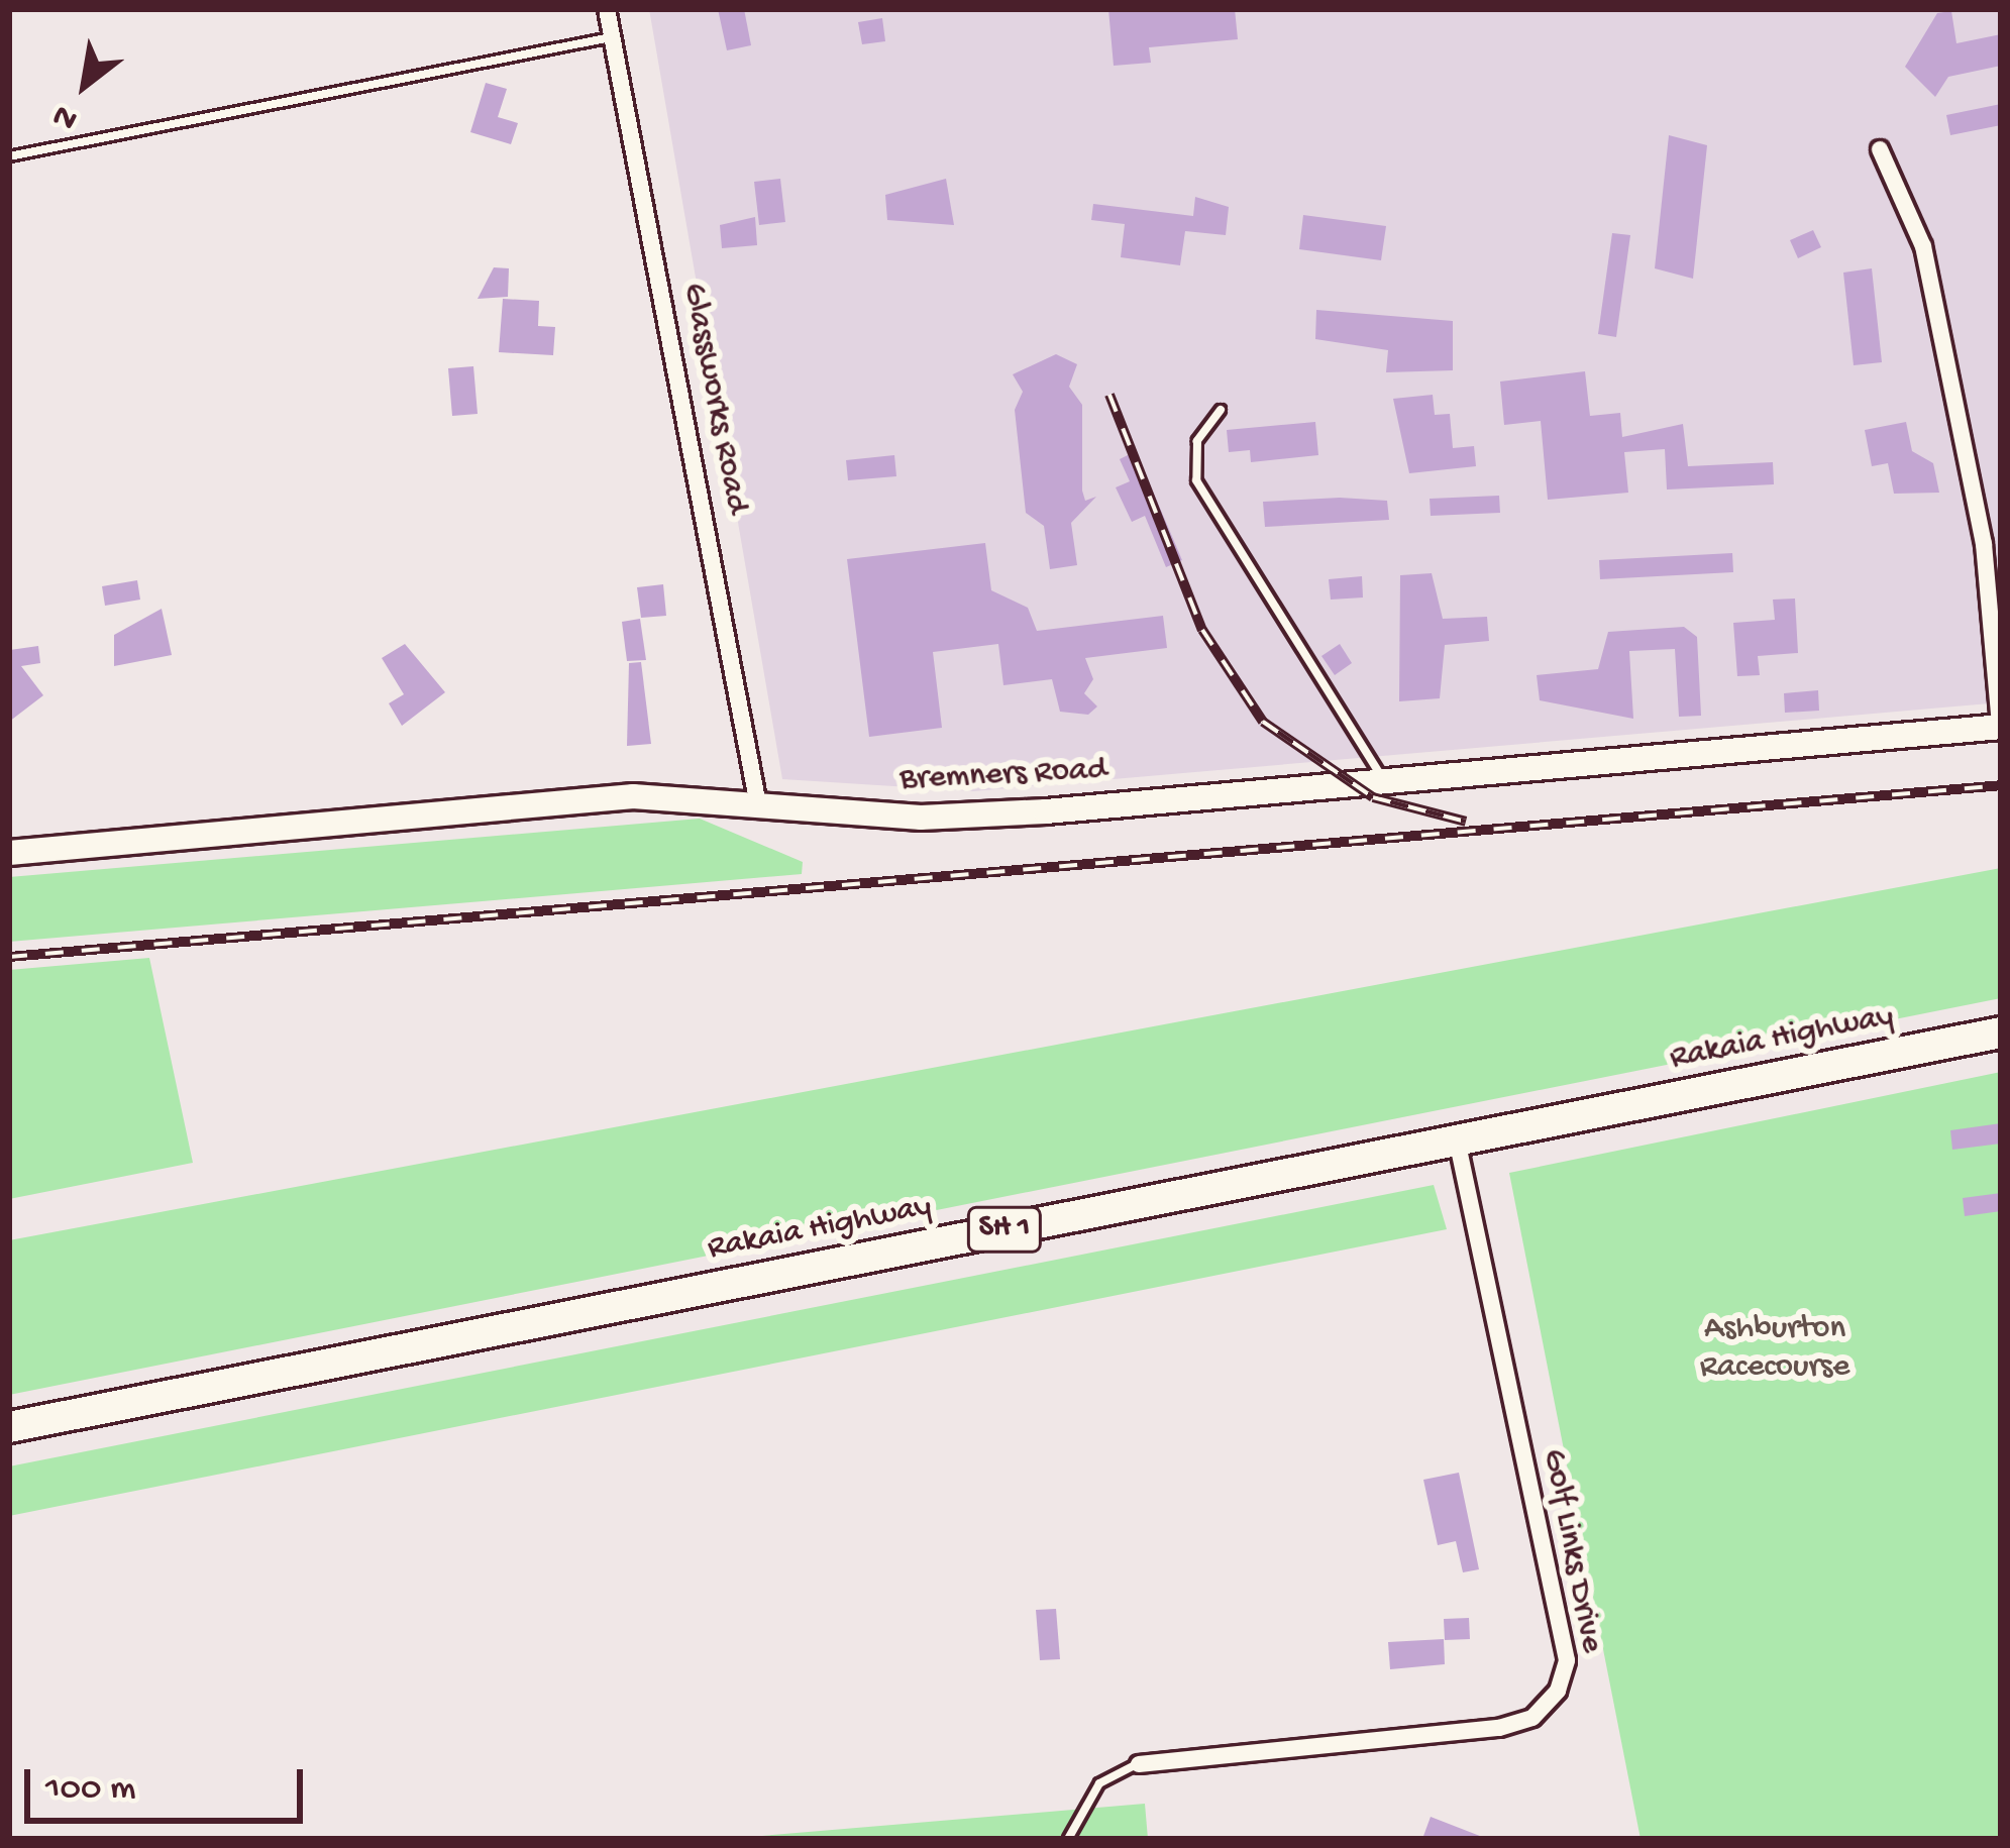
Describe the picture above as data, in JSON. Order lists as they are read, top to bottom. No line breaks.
{"streets":{"highway":["Rakaia Highway","SH 1"],"street":["Glassworks Road","Bremners Road","Golf Links Drive"]},"crossings":[["Glassworks Road","Bremners Road"],["Rakaia Highway","Golf Links Drive"]],"parks":["Ashburton Racecourse"],"scale_bar":"100 m","north":"bottom left"}
